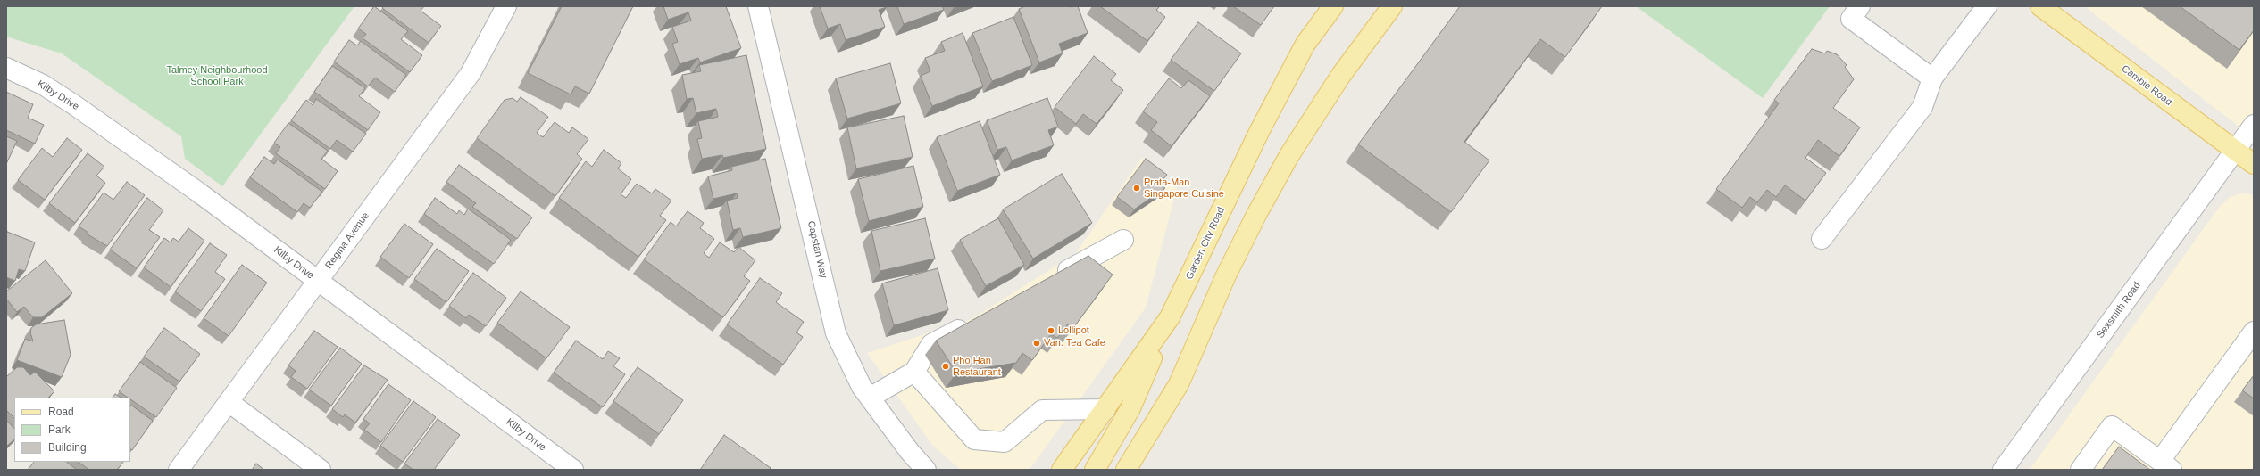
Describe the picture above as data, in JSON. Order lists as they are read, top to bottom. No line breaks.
{"streets":{"main road":["Cambie Road","Garden City Road"],"street":["Kilby Drive","Regina Avenue","Capstan Way","Sexsmith Road"]},"crossings":[["Cambie Road","Sexsmith Road"],["Kilby Drive","Regina Avenue"]],"parks":["Talmey Neighbourhood School Park"],"places":["Prata-Man Singapore Cuisine","Lollipot","Van. Tea Cafe","Pho Han Restaurant"],"legend":["Road","Park","Building"]}
